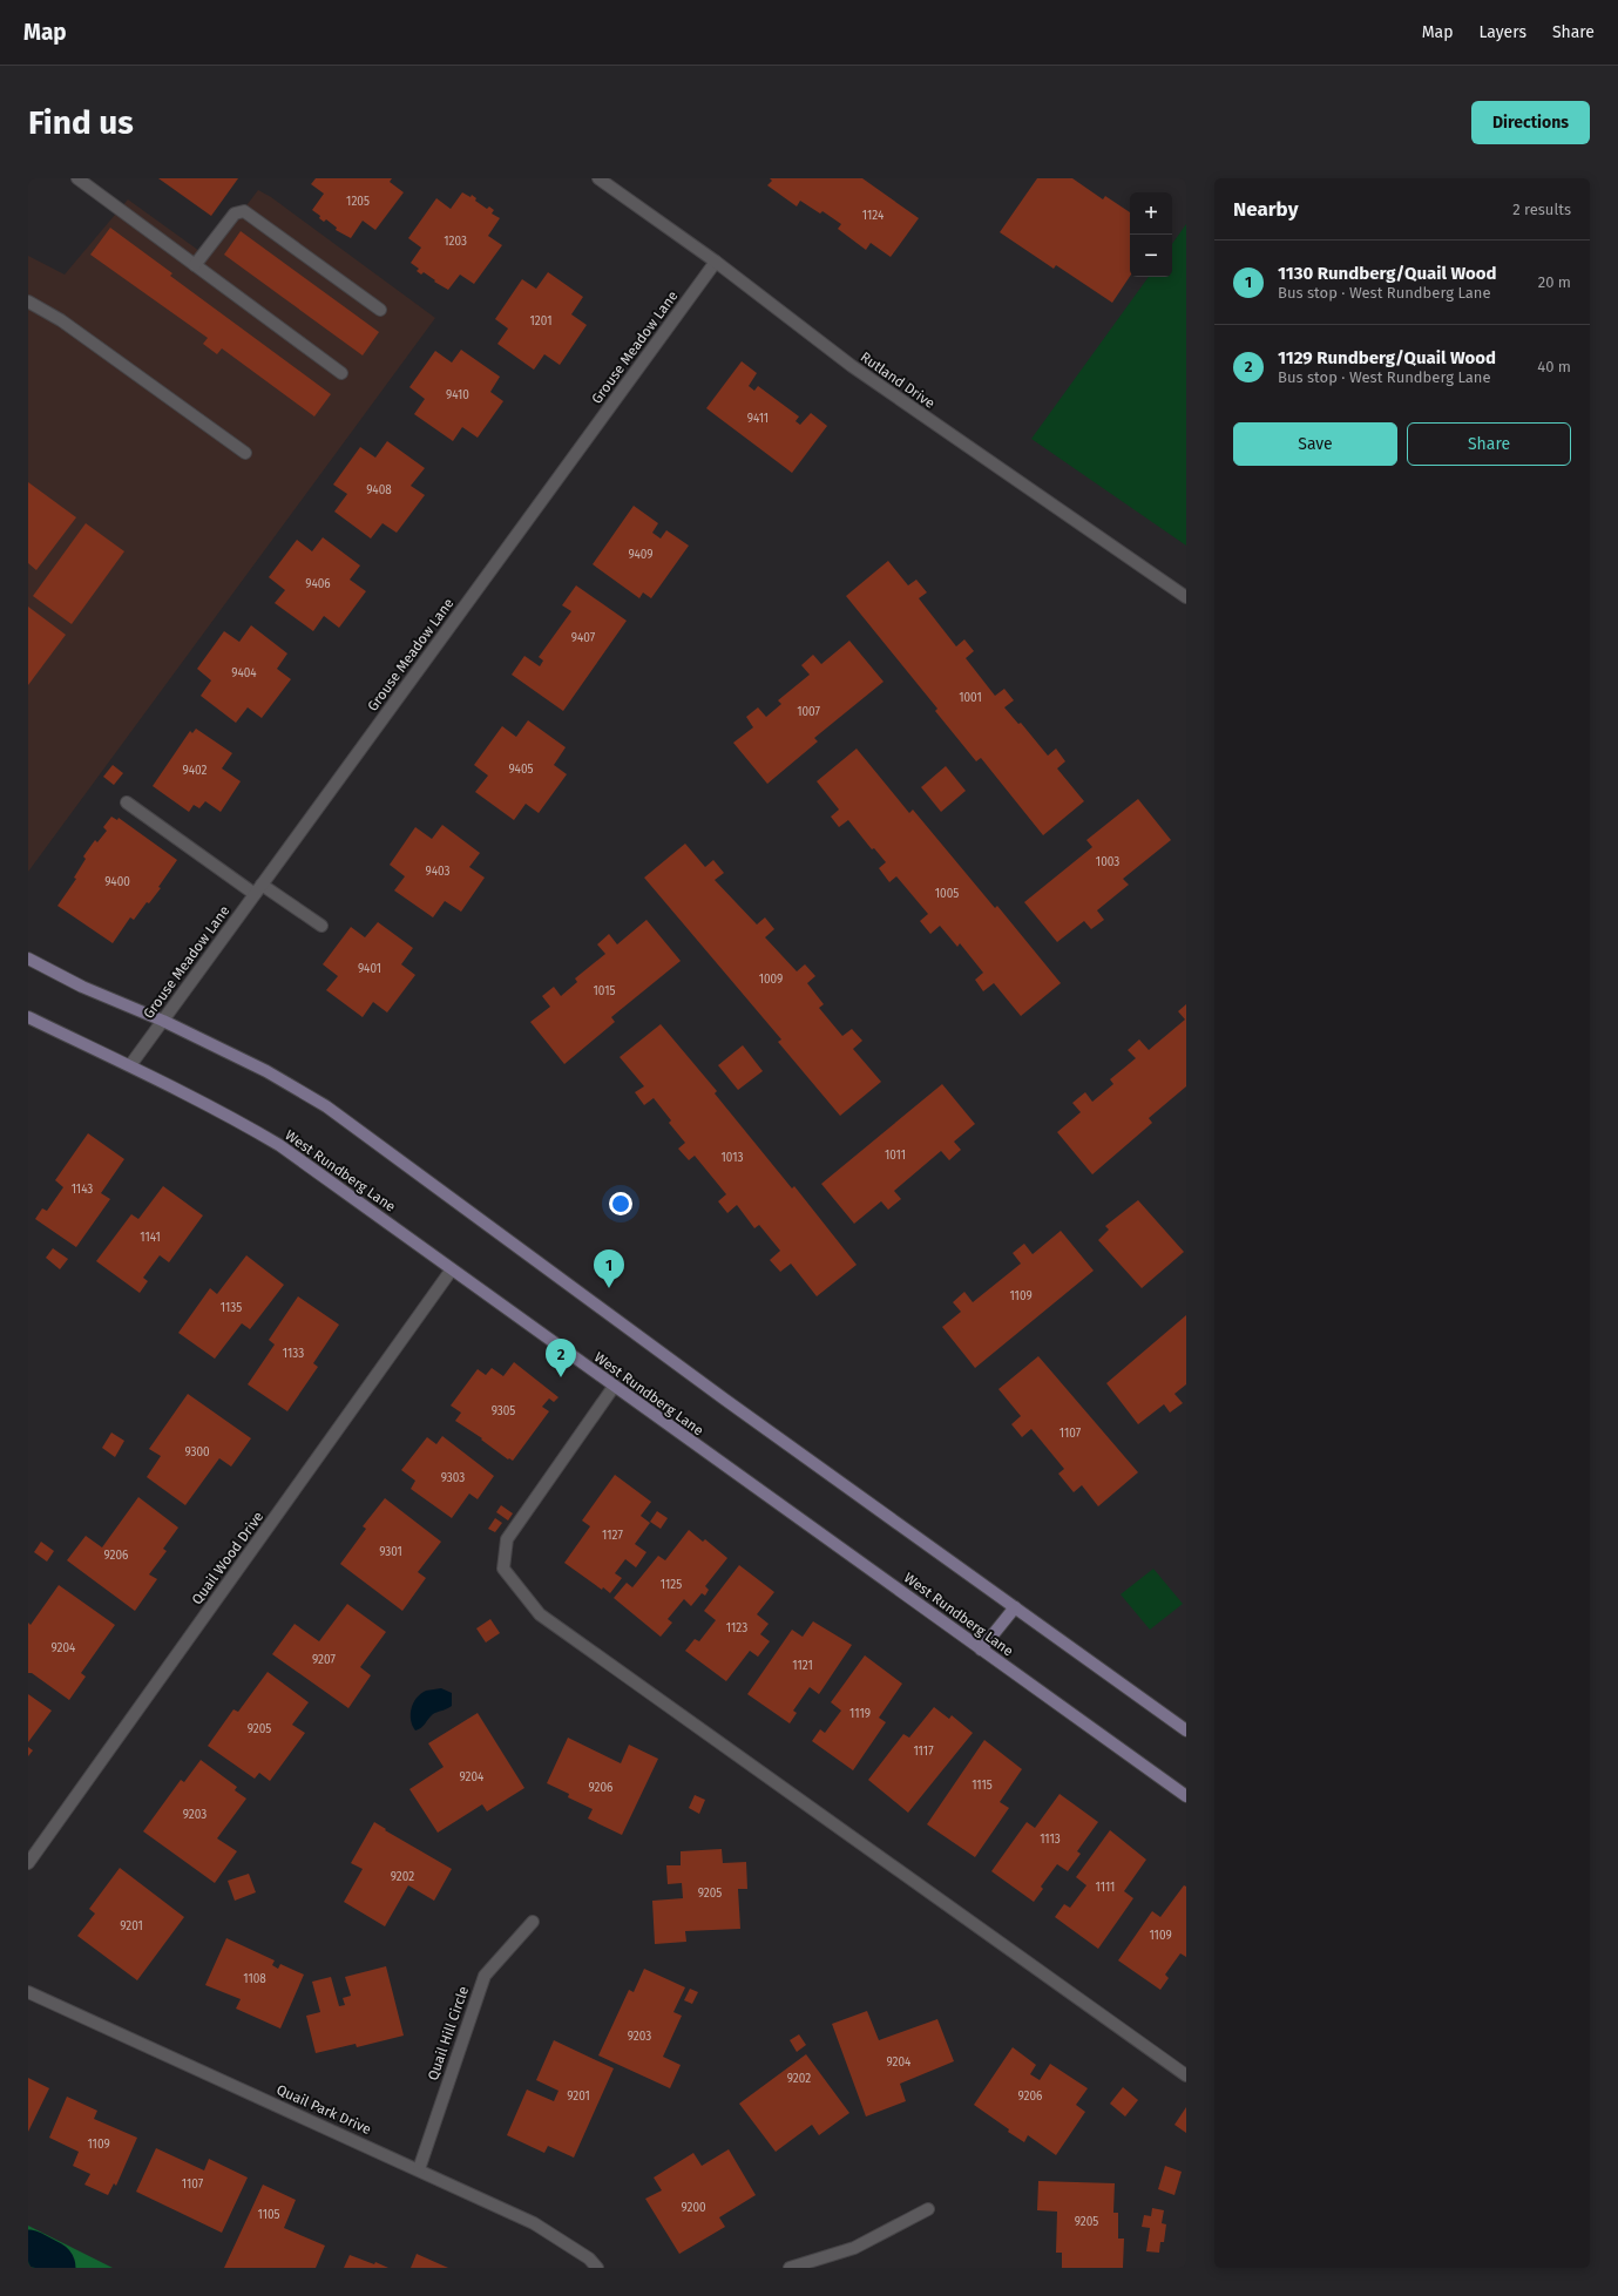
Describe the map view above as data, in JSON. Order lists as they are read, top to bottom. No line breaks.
{"streets":{"main road":["West Rundberg Lane"],"street":["Grouse Meadow Lane","Rutland Drive","Quail Wood Drive","Quail Hill Circle","Quail Park Drive"]},"crossings":[["Grouse Meadow Lane","Rutland Drive"],["Grouse Meadow Lane","West Rundberg Lane"],["West Rundberg Lane","Quail Wood Drive"],["Quail Hill Circle","Quail Park Drive"]],"house_numbers":["1205","1124","1203","1201","9410","9411","9408","9409","9406","9407","9404","1001","1007","9405","9402","1003","9403","9400","1005","9401","1009","1015","1011","1013","1143","1141","1109","1135","1133","9305","1107","9300","9303","1127","9301","9206","1125","1123","9204","9207","1121","1119","9205","1117","9204","1115","9206","9203","1113","9202","1111","9205","9201","1109","1108","9203","9204","9202","9201","9206","1109","1107","9200","1105","9205"],"page":{"header":"Map","nav":["Map","Layers","Share"],"buttons":["Directions",["Save","Share"]],"title":"Find us","heading":["Nearby","2 results"],"map_buttons":["+","−"],"list":[{"mark":"1","name":"1130 Rundberg/Quail Wood","note":"Bus stop · West Rundberg Lane","value":"20 m"},{"mark":"2","name":"1129 Rundberg/Quail Wood","note":"Bus stop · West Rundberg Lane","value":"40 m"}],"pins":["1","2"]}}
